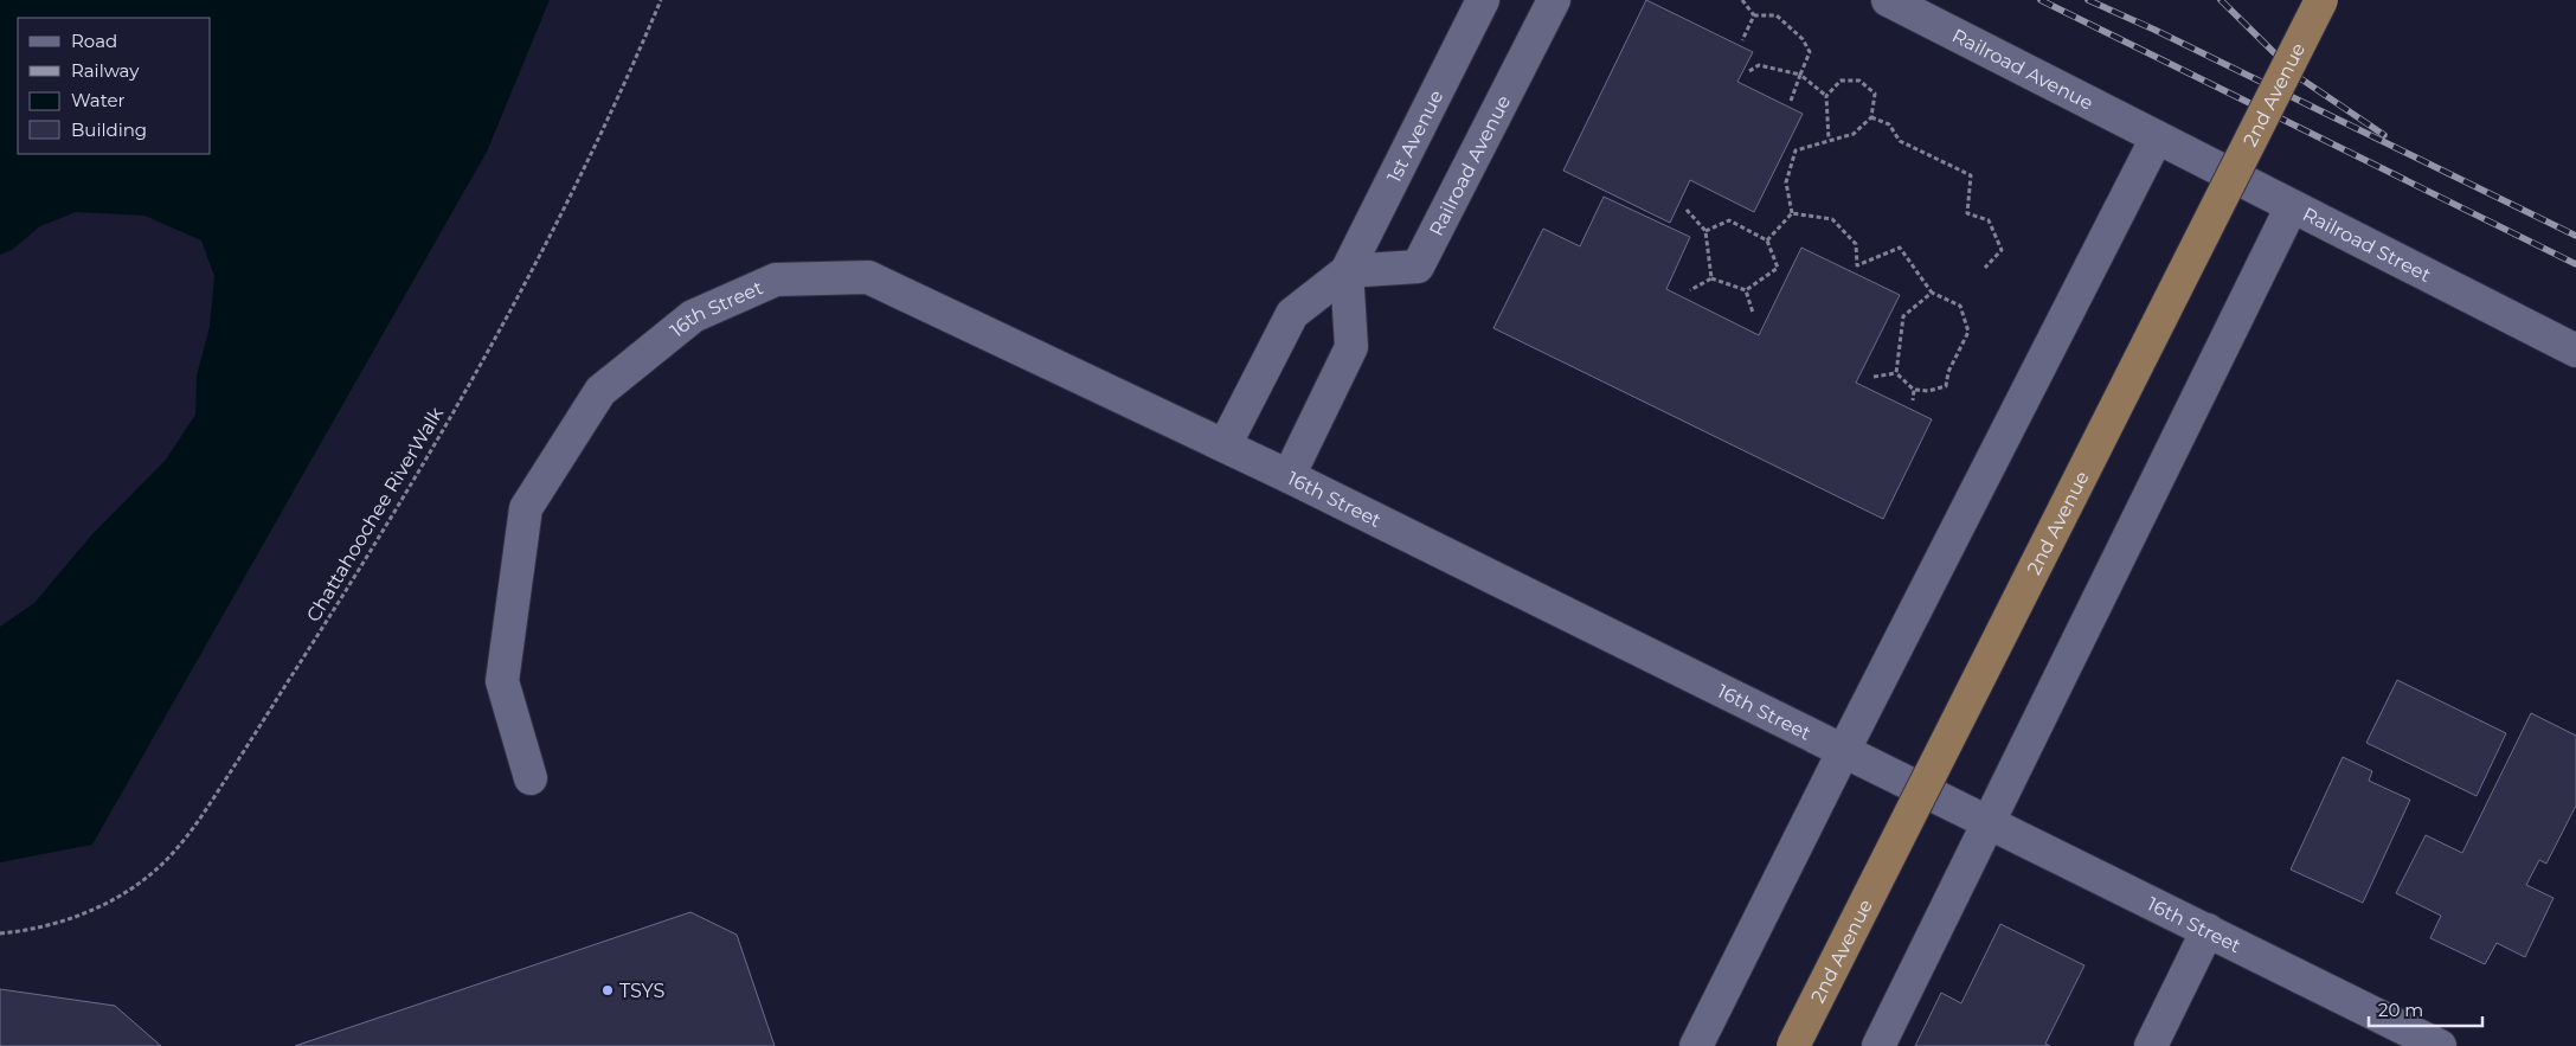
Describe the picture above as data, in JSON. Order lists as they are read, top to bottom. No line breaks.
{"streets":{"main road":["2nd Avenue"],"street":["Railroad Avenue","1st Avenue","Railroad Street","16th Street"],"path":["Chattahoochee RiverWalk"]},"crossings":[["Railroad Avenue","1st Avenue"],["Railroad Avenue","Railroad Street"],["1st Avenue","16th Street"]],"places":["TSYS"],"legend":["Road","Railway","Water","Building"],"scale_bar":"20 m"}
